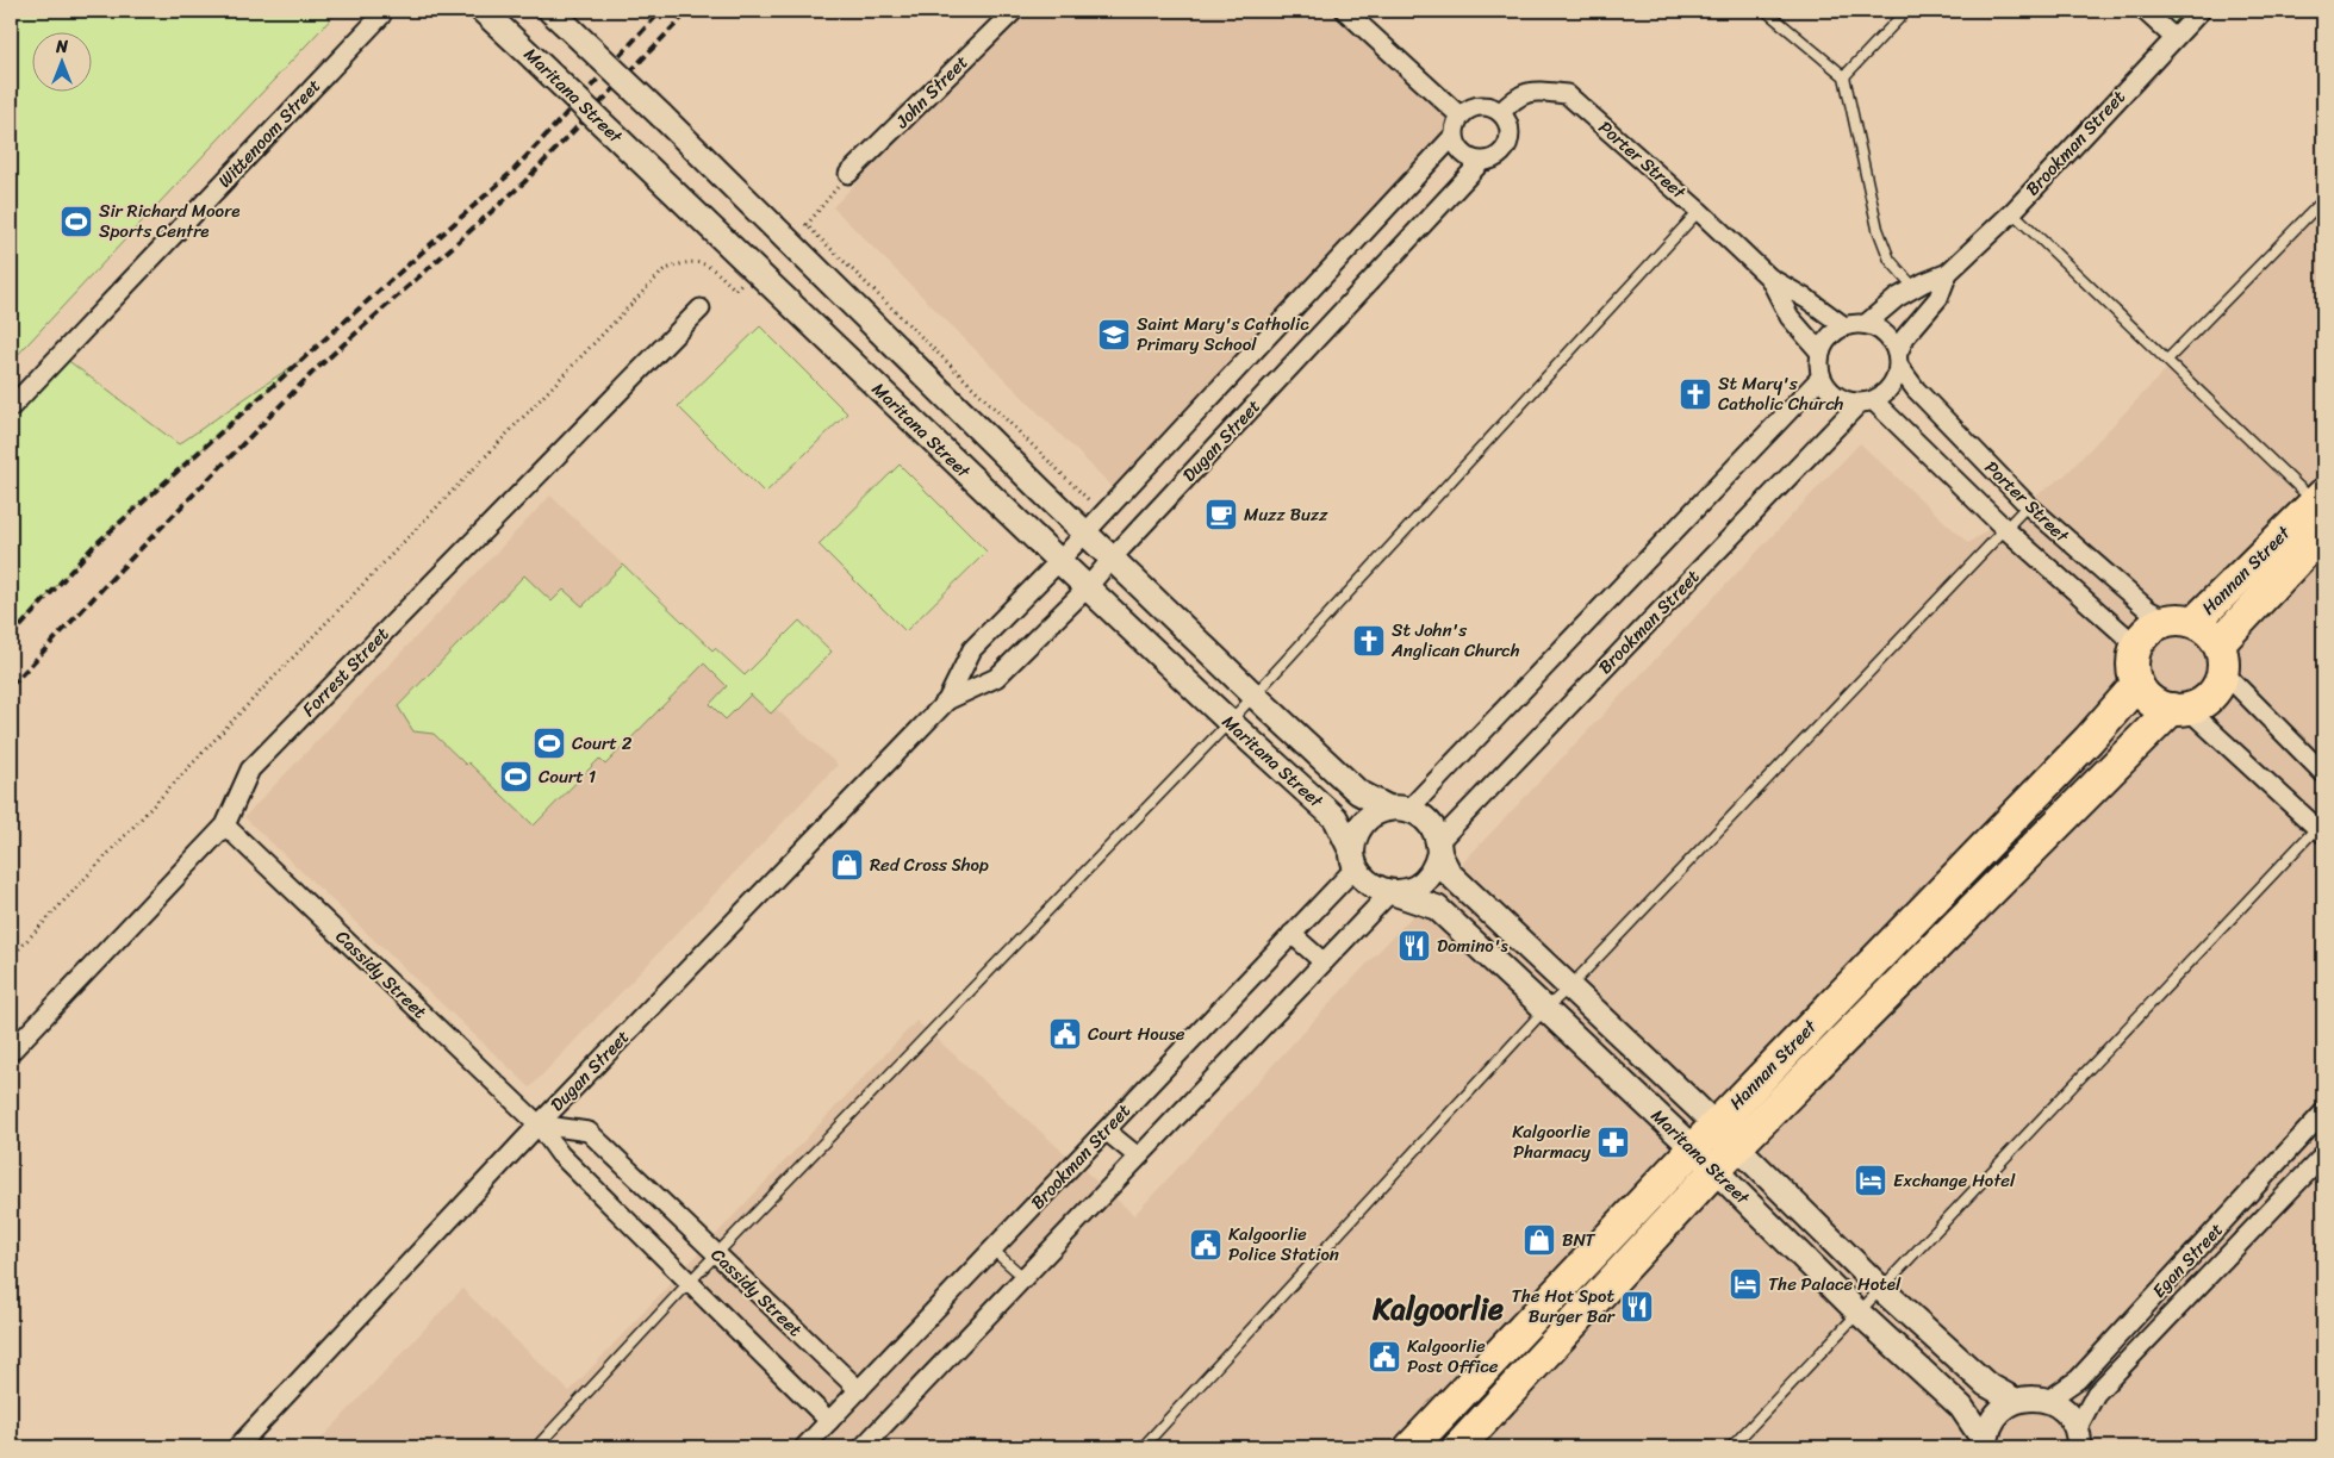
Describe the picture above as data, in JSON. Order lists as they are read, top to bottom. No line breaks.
{"streets":{"highway":["Hannan Street"],"main road":["Maritana Street"],"street":["John Street","Wittenoom Street","Brookman Street","Porter Street","Dugan Street","Forrest Street","Cassidy Street","Egan Street"]},"crossings":[["Maritana Street","Brookman Street"],["Maritana Street","Dugan Street"],["Maritana Street","Hannan Street"],["Brookman Street","Porter Street"],["Brookman Street","Cassidy Street"],["Porter Street","Dugan Street"],["Porter Street","Hannan Street"],["Dugan Street","Cassidy Street"],["Forrest Street","Cassidy Street"]],"districts":["Kalgoorlie"],"places":{"sports":["Sir Richard Moore Sports Centre","Court 2","Court 1"],"school or university":["Saint Mary's Catholic Primary School"],"church":["St Mary's Catholic Church","St John's Anglican Church"],"cafe":["Muzz Buzz"],"shop":["Red Cross Shop","BNT"],"restaurant":["Domino's","The Hot Spot Burger Bar"],"public building":["Court House","Kalgoorlie Police Station","Kalgoorlie Post Office"],"pharmacy":["Kalgoorlie Pharmacy"],"hotel":["Exchange Hotel","The Palace Hotel"]},"north":"top"}
